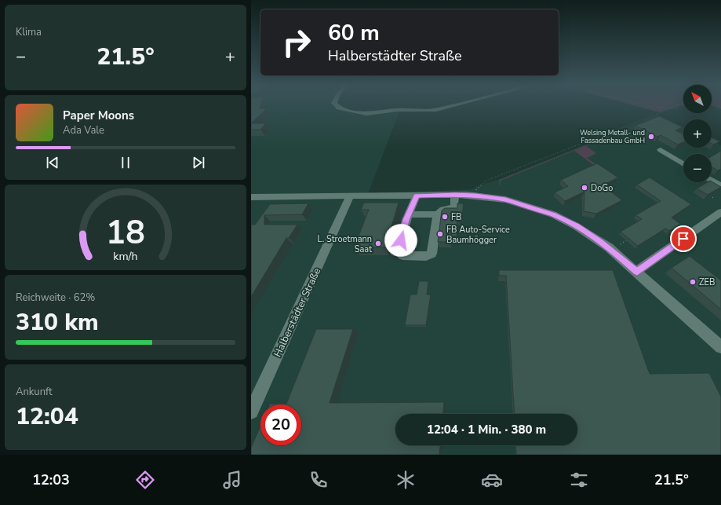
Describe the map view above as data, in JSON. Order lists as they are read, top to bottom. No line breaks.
{"streets":{"street":["Halberstädter Straße"]},"places":["Welsing Metall- und Fassadenbau GmbH","DoGo","FB","FB Auto-Service Baumhögger","L. Stroetmann Saat","ZEB"],"north":"top left","page":{"tile":["Klima",["Reichweite · 62%","310 km"],["Ankunft","12:04"]],"turn":["60 m","Halberstädter Straße"],"heat":["−","21.5°","+"],"map_buttons":["+","−"],"song":["Paper Moons","Ada Vale"],"limit":"20","trip":"12:04 · 1 Min. · 380 m","tabs":["12:03","21.5°"],"gauge":["18","km/h"]}}
